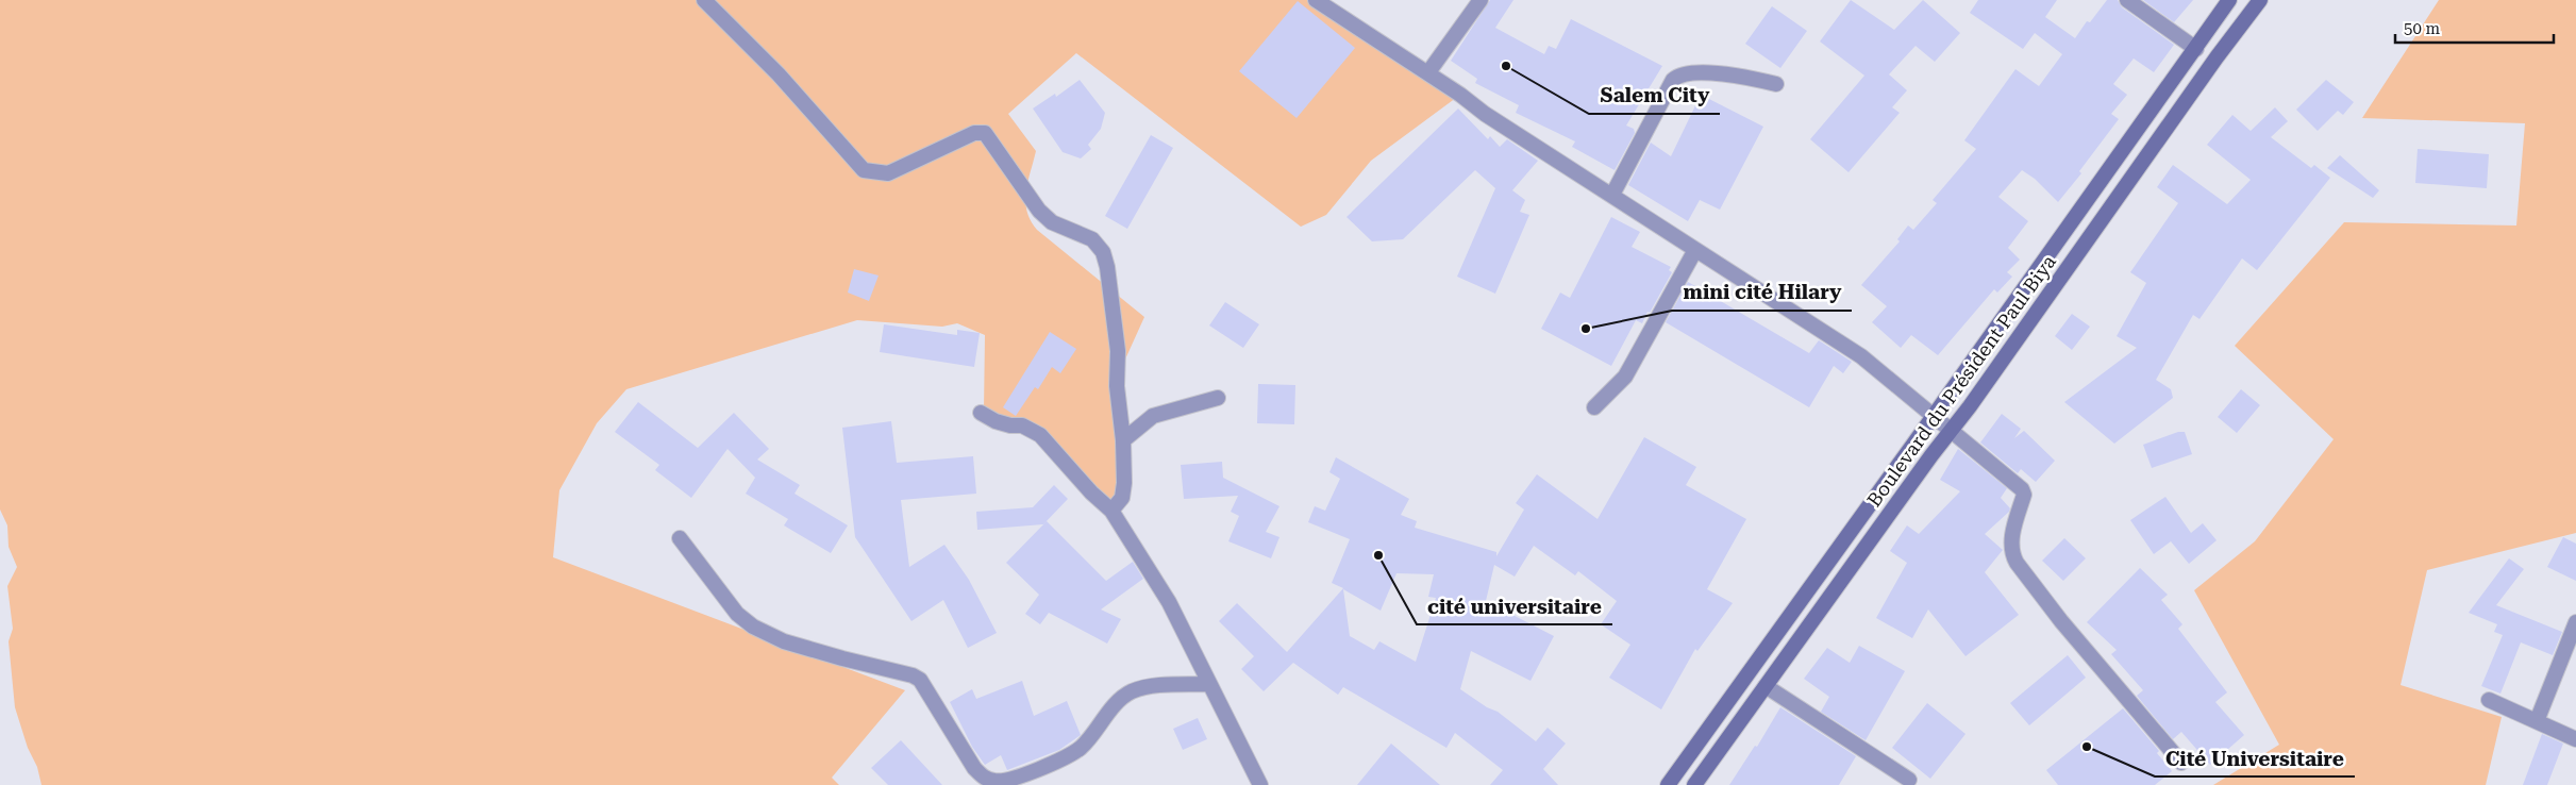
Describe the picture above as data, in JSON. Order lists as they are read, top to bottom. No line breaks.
{"streets":{"main road":["Boulevard du Président Paul Biya"]},"places":["Salem City","mini cité Hilary","cité universitaire","Cité Universitaire"],"scale_bar":"50 m"}
